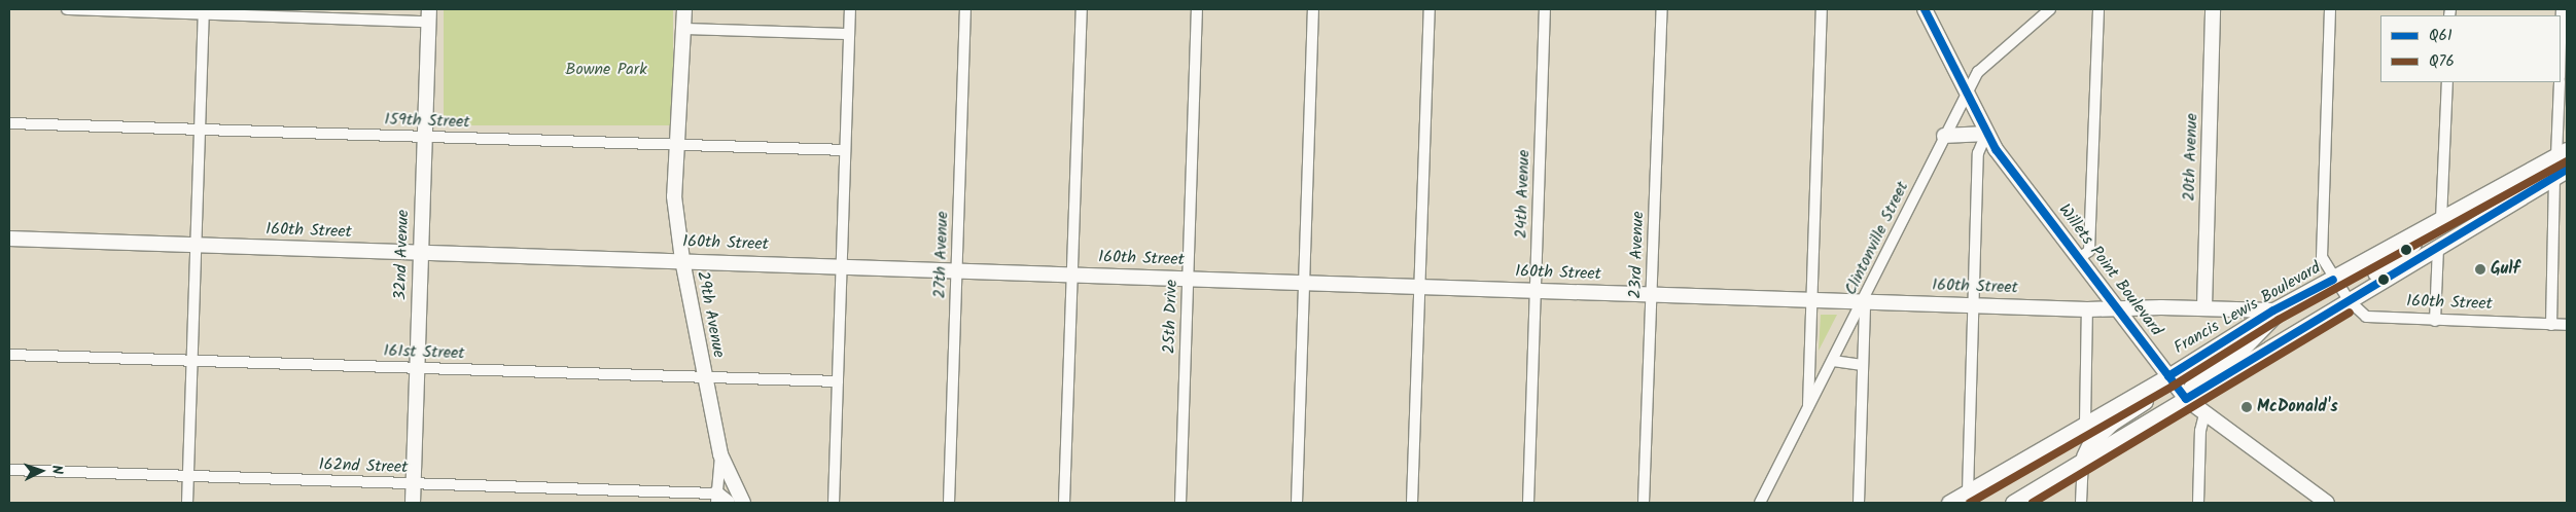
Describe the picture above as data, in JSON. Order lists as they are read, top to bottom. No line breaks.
{"streets":{"main road":["Francis Lewis Boulevard"],"street":["159th Street","20th Avenue","24th Avenue","160th Street","Clintonville Street","32nd Avenue","27th Avenue","23rd Avenue","Willets Point Boulevard","29th Avenue","25th Drive","161st Street","162nd Street"]},"crossings":[["159th Street","32nd Avenue"],["159th Street","29th Avenue"],["20th Avenue","160th Street"],["24th Avenue","160th Street"],["160th Street","Clintonville Street"],["160th Street","32nd Avenue"],["160th Street","27th Avenue"],["160th Street","23rd Avenue"],["160th Street","Willets Point Boulevard"],["160th Street","Francis Lewis Boulevard"],["160th Street","29th Avenue"],["160th Street","25th Drive"],["Clintonville Street","Willets Point Boulevard"],["32nd Avenue","161st Street"],["32nd Avenue","162nd Street"],["Willets Point Boulevard","Francis Lewis Boulevard"],["29th Avenue","161st Street"],["29th Avenue","162nd Street"]],"parks":["Bowne Park"],"places":["Gulf","McDonald's"],"lines":["transit line Q61","transit line Q76"],"legend":["Q61","Q76"],"north":"right"}
